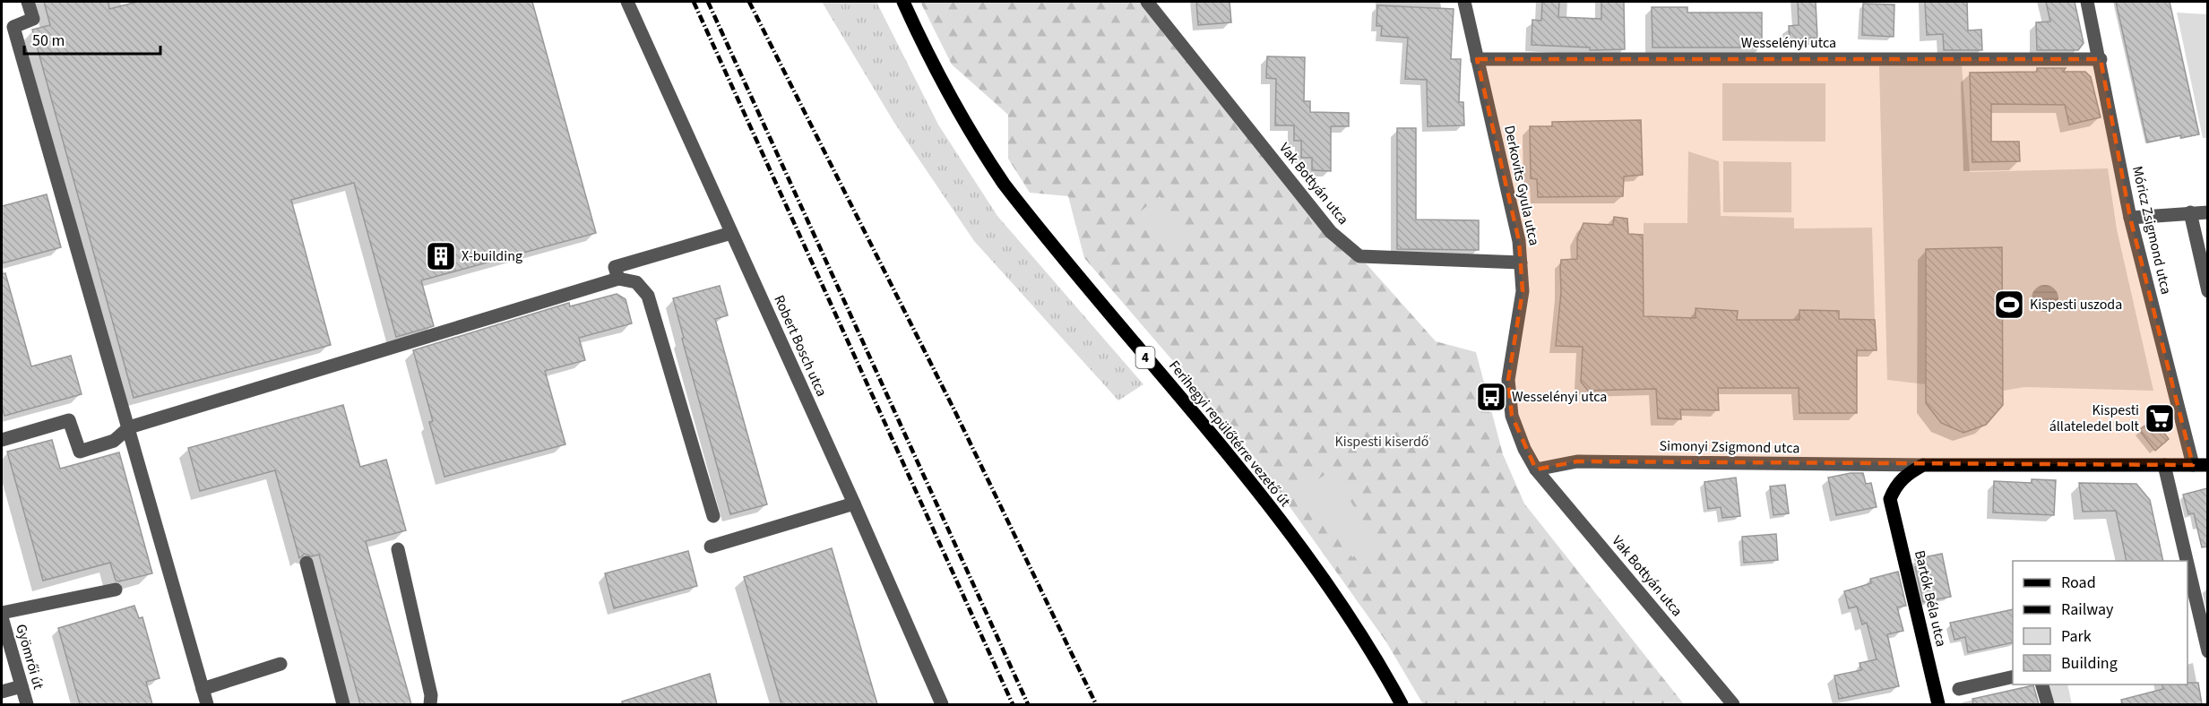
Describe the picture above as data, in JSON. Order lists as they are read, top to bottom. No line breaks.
{"streets":{"main road":["4","Ferihegyi repülőtérre vezető út","Simonyi Zsigmond utca","Bartók Béla utca"],"street":["Wesselényi utca","Vak Bottyán utca","Derkovits Gyula utca","Móricz Zsigmond utca","Robert Bosch utca","Gyömrői út"]},"crossings":[["Wesselényi utca","Derkovits Gyula utca"],["Wesselényi utca","Móricz Zsigmond utca"],["Vak Bottyán utca","Derkovits Gyula utca"],["Vak Bottyán utca","Simonyi Zsigmond utca"],["Derkovits Gyula utca","Simonyi Zsigmond utca"],["Móricz Zsigmond utca","Simonyi Zsigmond utca"],["Simonyi Zsigmond utca","Bartók Béla utca"]],"parks":["Kispesti kiserdő"],"places":{"building":["X-building"],"sports":["Kispesti uszoda"],"bus stop":["Wesselényi utca"],"supermarket":["Kispesti állateledel bolt"]},"legend":["Road","Railway","Park","Building"],"scale_bar":"50 m"}
